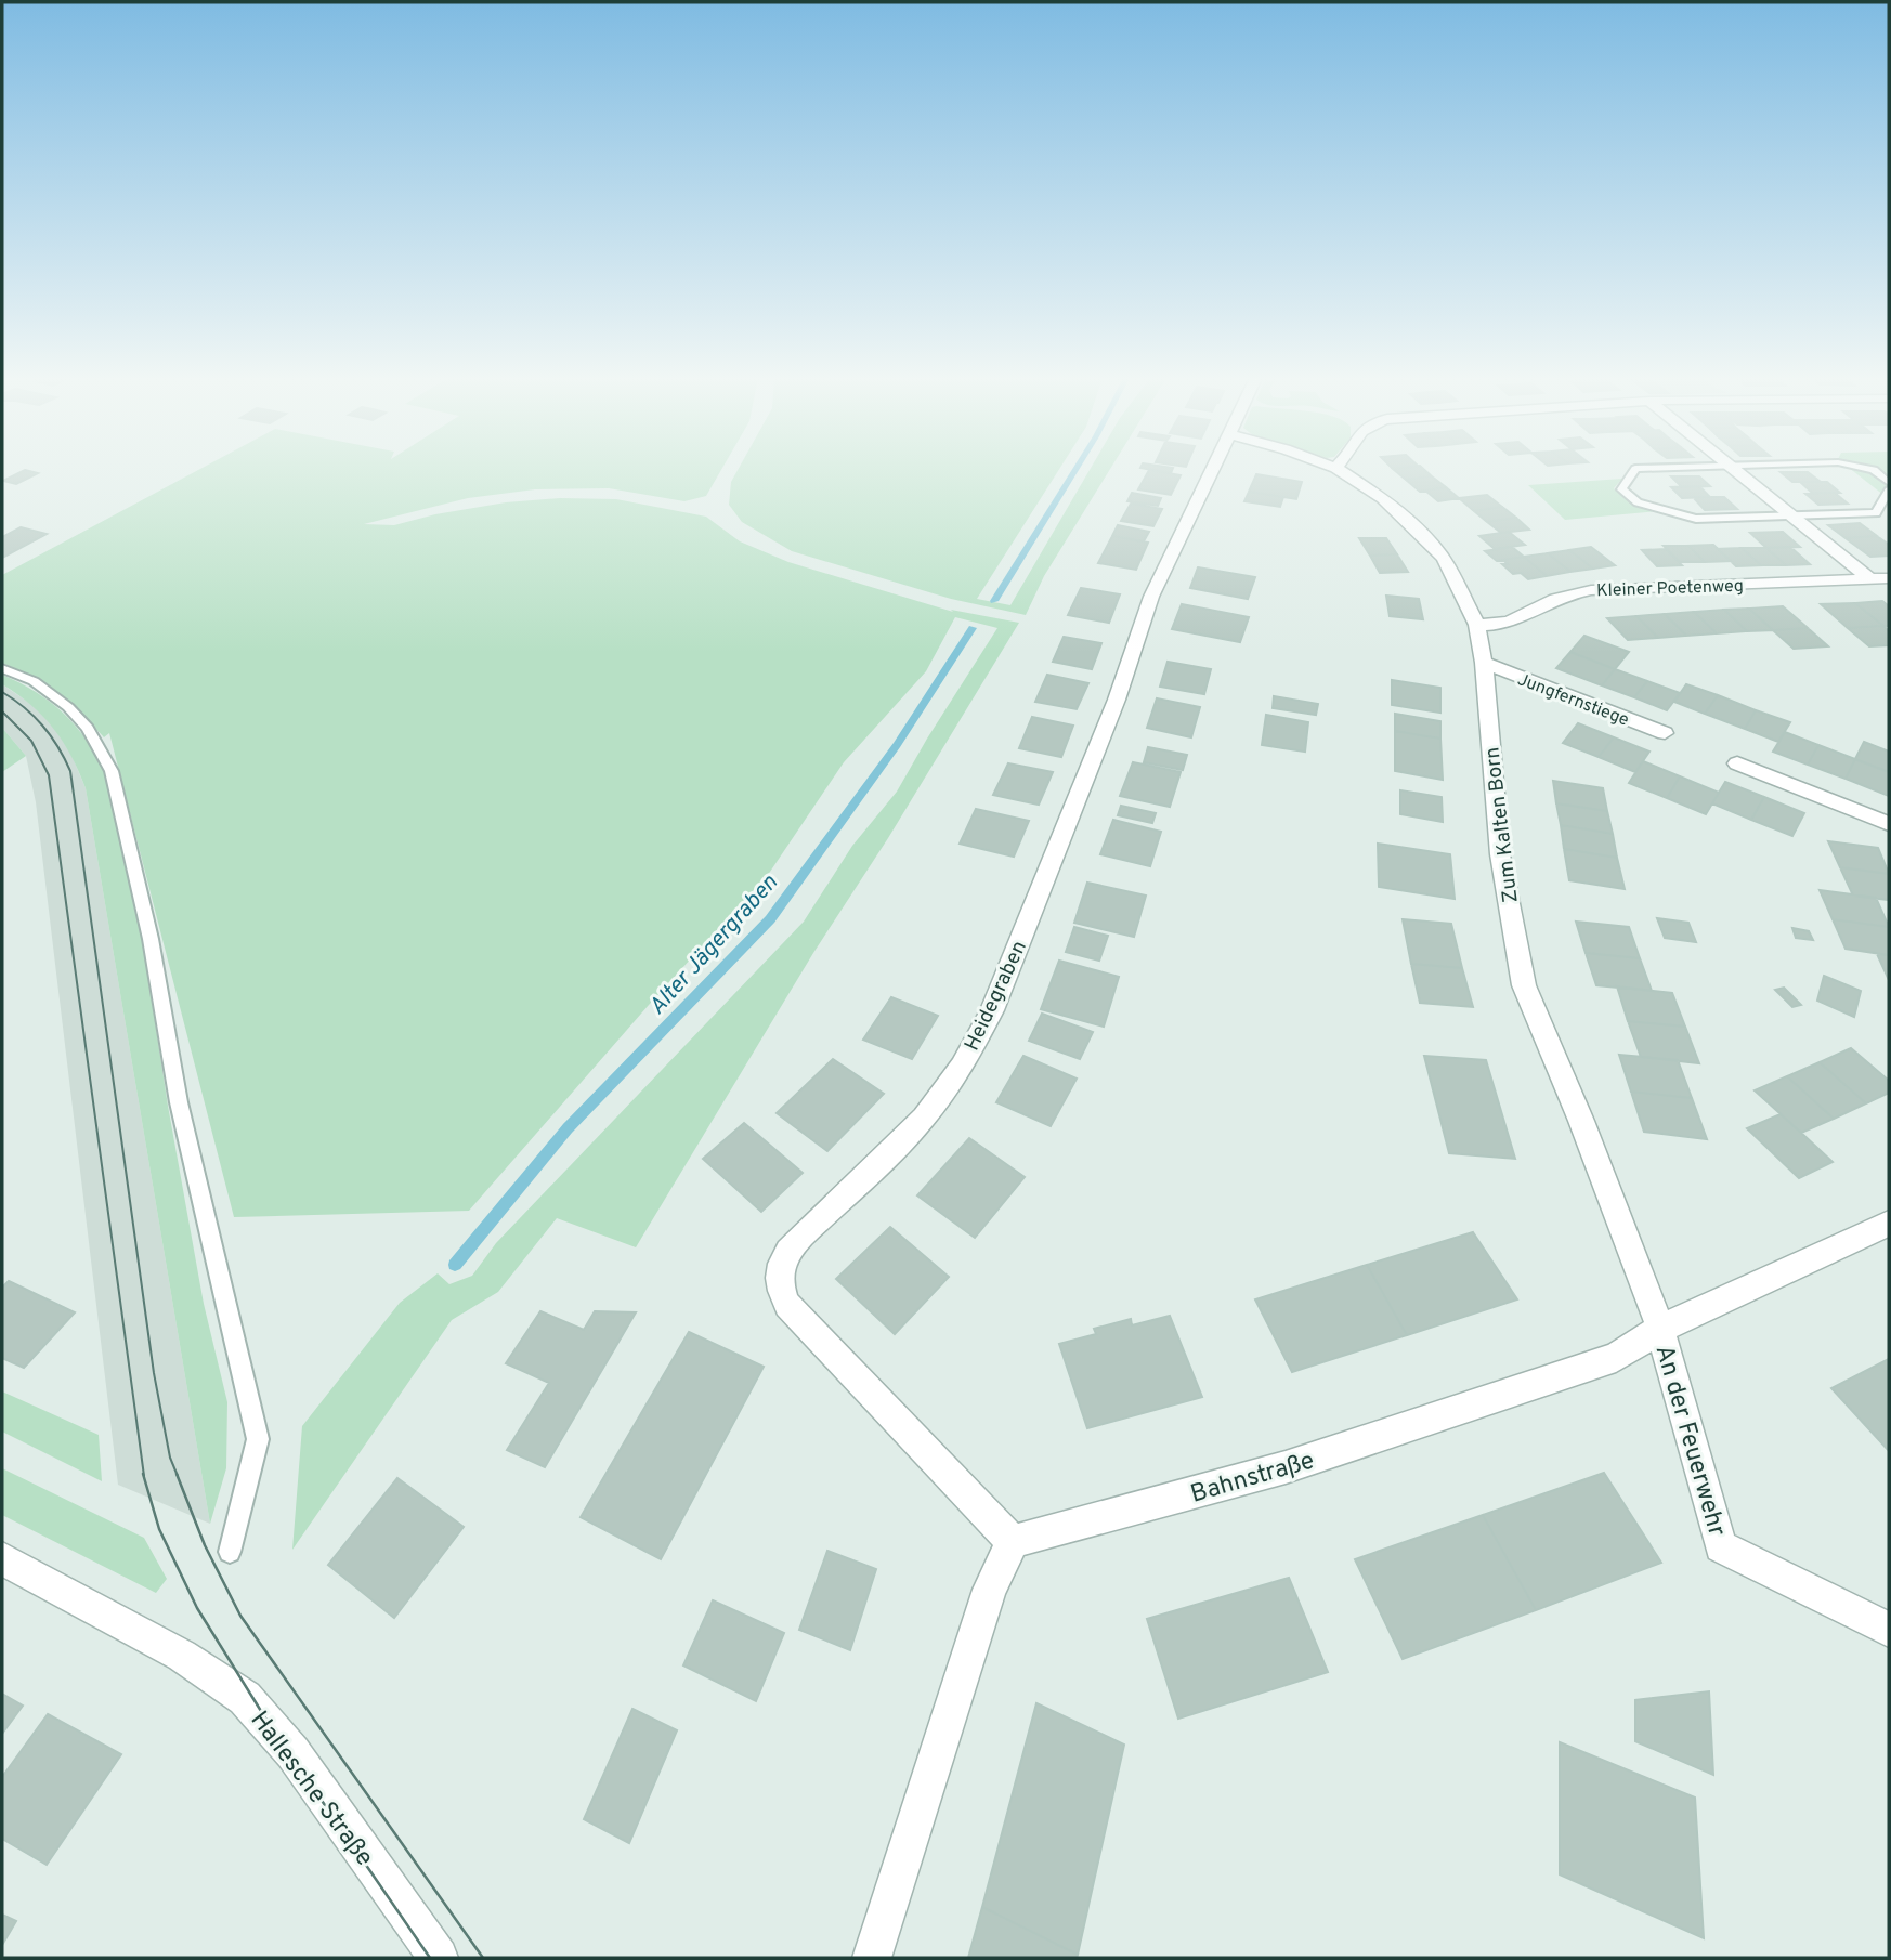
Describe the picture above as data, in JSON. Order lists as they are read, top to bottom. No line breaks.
{"streets":{"street":["Kleiner Poetenweg","Jungfernstiege","Zum Kalten Born","Heidegraben","An der Feuerwehr","Bahnstraße","Hallesche Straße"]},"crossings":[["Kleiner Poetenweg","Zum Kalten Born"],["Jungfernstiege","Zum Kalten Born"],["Zum Kalten Born","An der Feuerwehr"],["Zum Kalten Born","Bahnstraße"],["Heidegraben","Bahnstraße"],["An der Feuerwehr","Bahnstraße"]],"water":["Alter Jägergraben"]}
